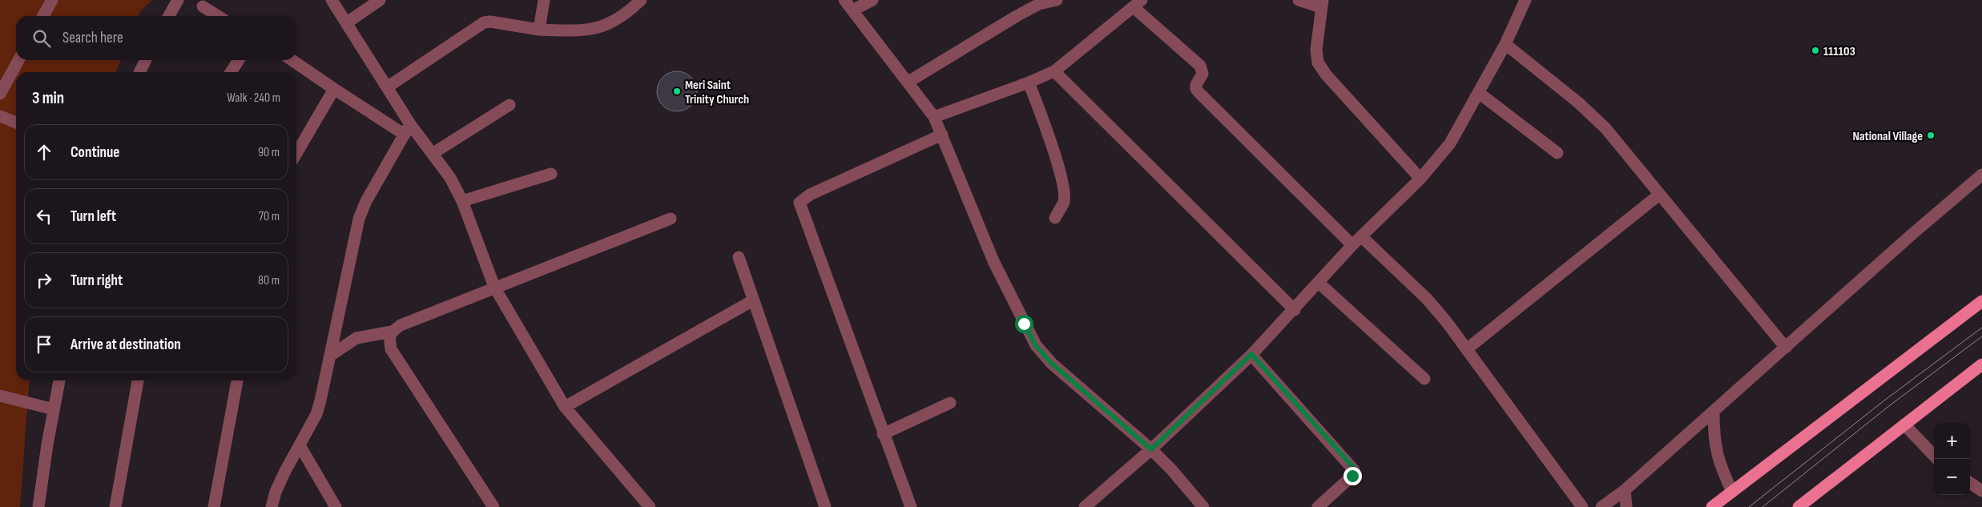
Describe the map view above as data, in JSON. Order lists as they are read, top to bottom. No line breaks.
{"places":["111103","Meri Saint Trinity Church","National Village"],"page":{"search":"Search here","heading":["3 min","Walk · 240 m"],"list":[["Continue","90 m"],["Turn left","70 m"],["Turn right","80 m"],"Arrive at destination"],"map_buttons":["+","−"]}}
